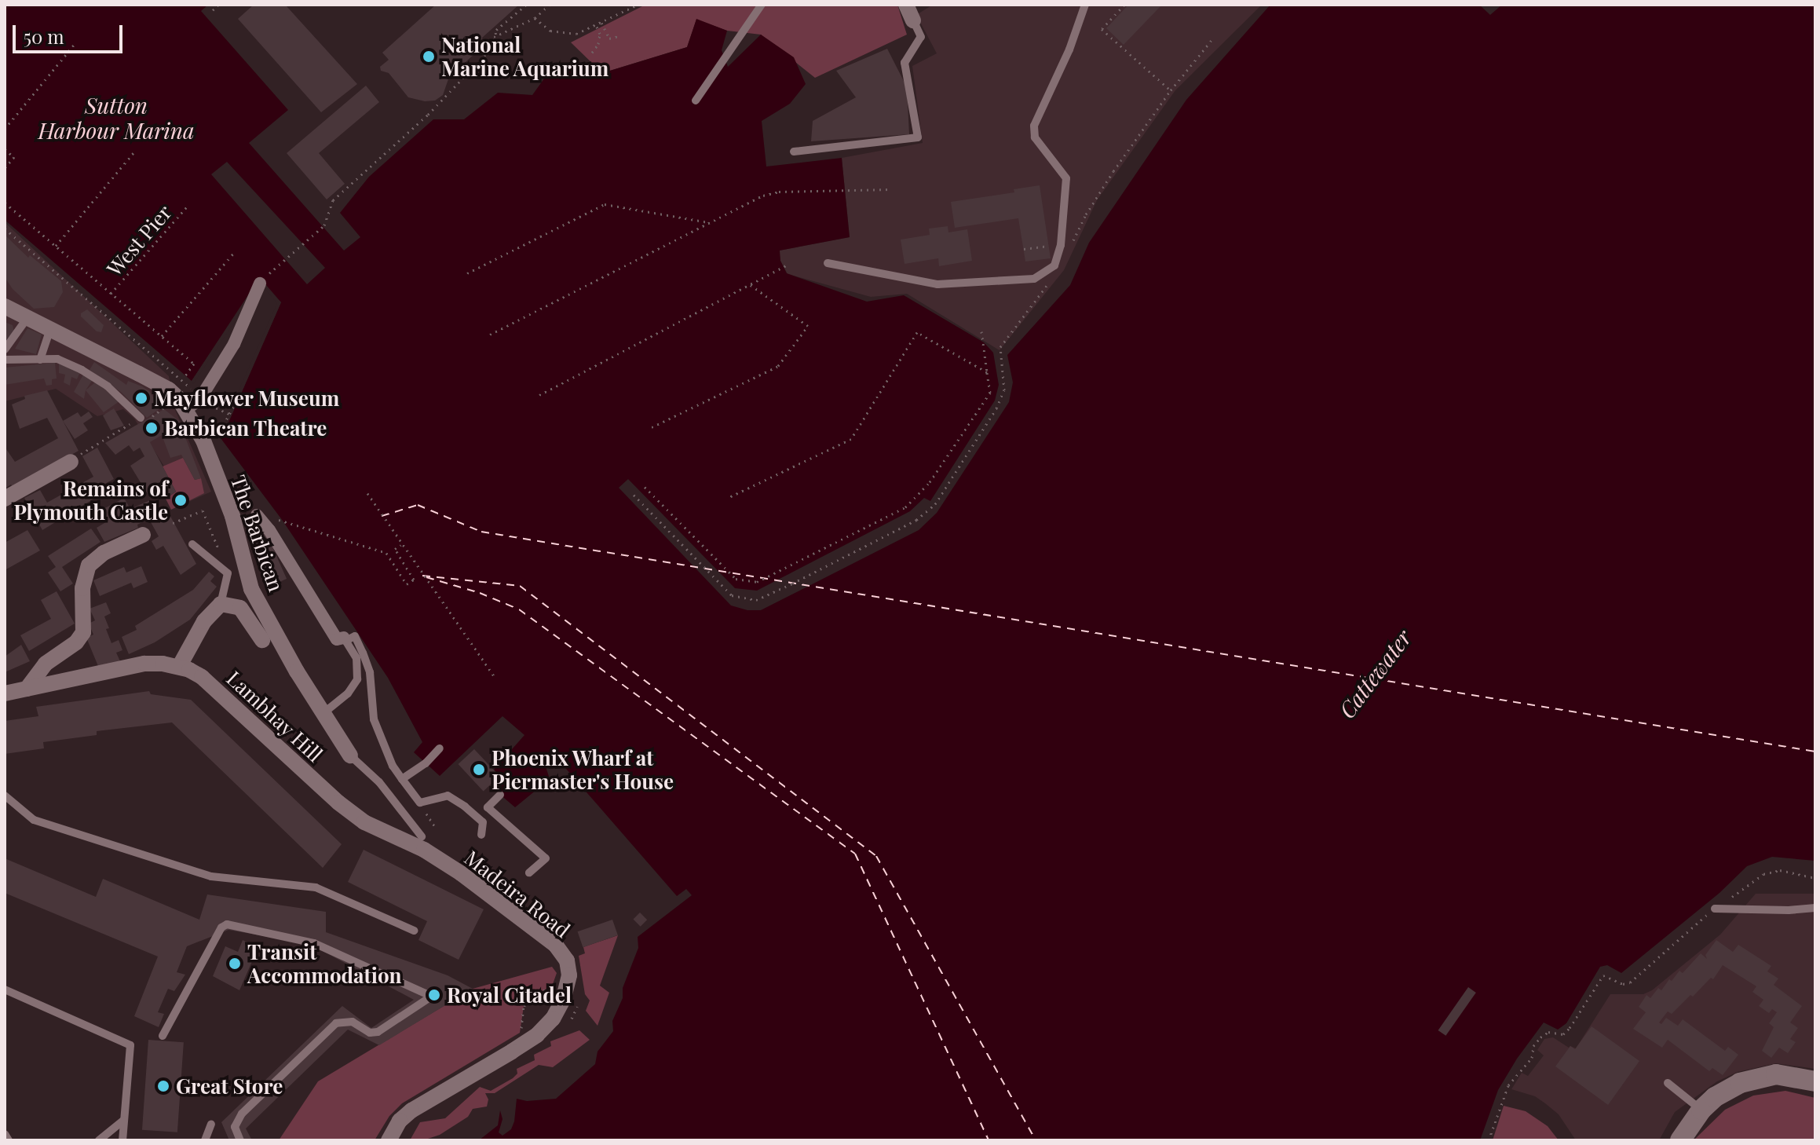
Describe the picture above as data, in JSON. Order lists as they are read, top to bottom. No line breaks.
{"streets":{"street":["The Barbican","Lambhay Hill","Madeira Road"],"path":["West Pier"]},"crossings":[["Lambhay Hill","Madeira Road"]],"water":["Sutton Harbour Marina","Cattewater"],"places":["National Marine Aquarium","Mayflower Museum","Barbican Theatre","Remains of Plymouth Castle","Phoenix Wharf at Piermaster's House","Transit Accommodation","Royal Citadel","Great Store"],"scale_bar":"50 m"}
